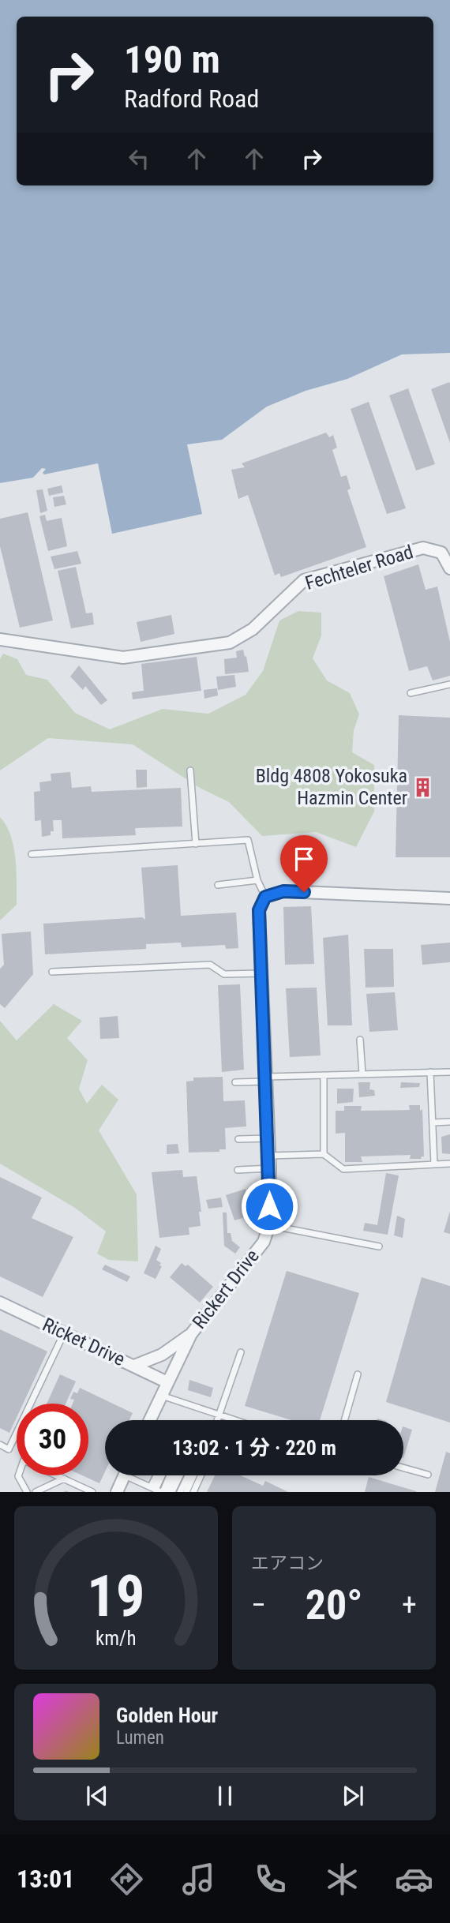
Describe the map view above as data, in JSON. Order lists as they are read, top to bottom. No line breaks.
{"streets":{"street":["Fechteler Road","Rickert Drive","Ricket Drive"]},"crossings":[["Rickert Drive","Ricket Drive"]],"places":{"building":["Bldg 4808 Yokosuka Hazmin Center"]},"page":{"turn":["190 m","Radford Road"],"limit":"30","trip":"13:02 · 1 分 · 220 m","tile":"エアコン","heat":["−","20°","+"],"song":["Golden Hour","Lumen"],"tabs":"13:01","gauge":["19","km/h"]}}
